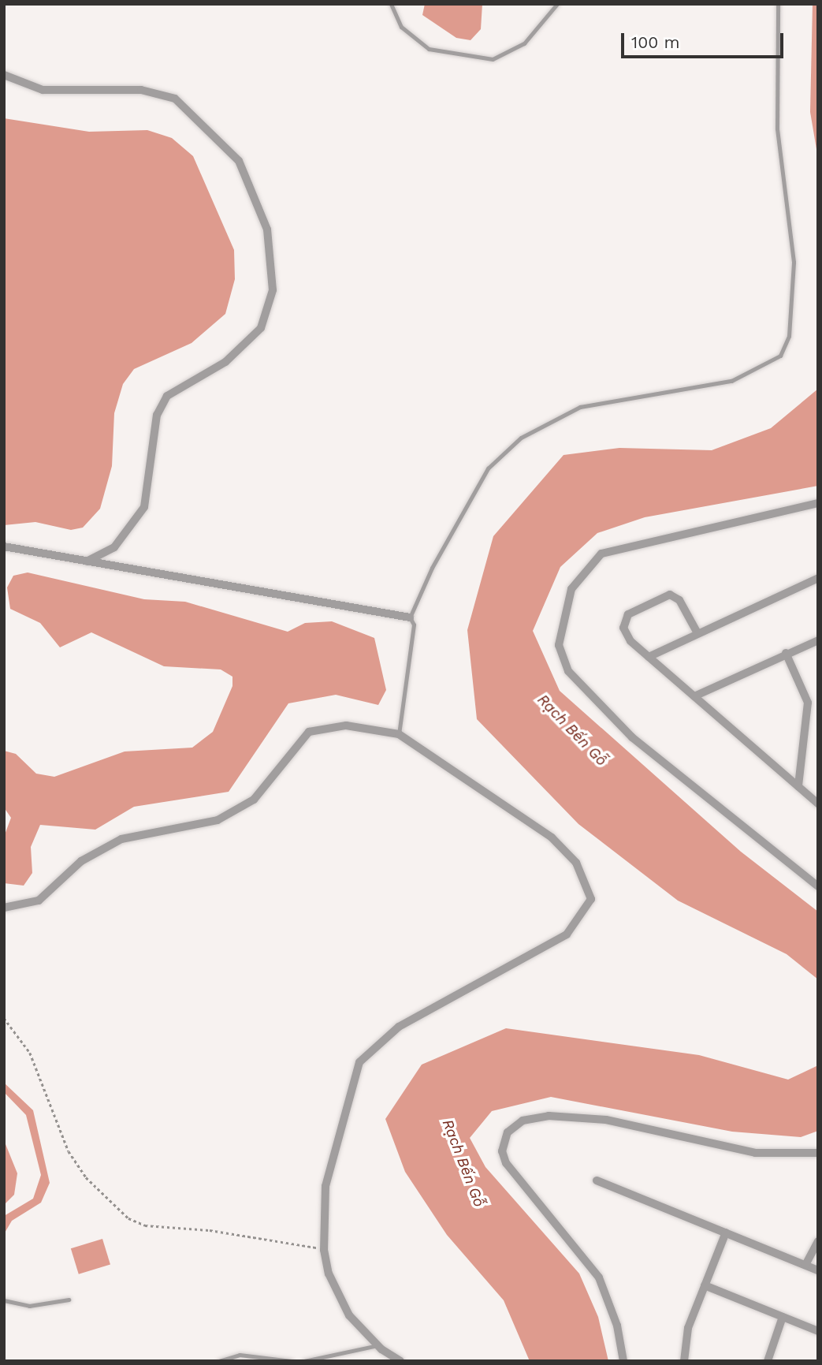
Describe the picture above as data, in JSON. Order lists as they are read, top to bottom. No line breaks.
{"water":["Rạch Bến Gỗ"],"scale_bar":"100 m"}
